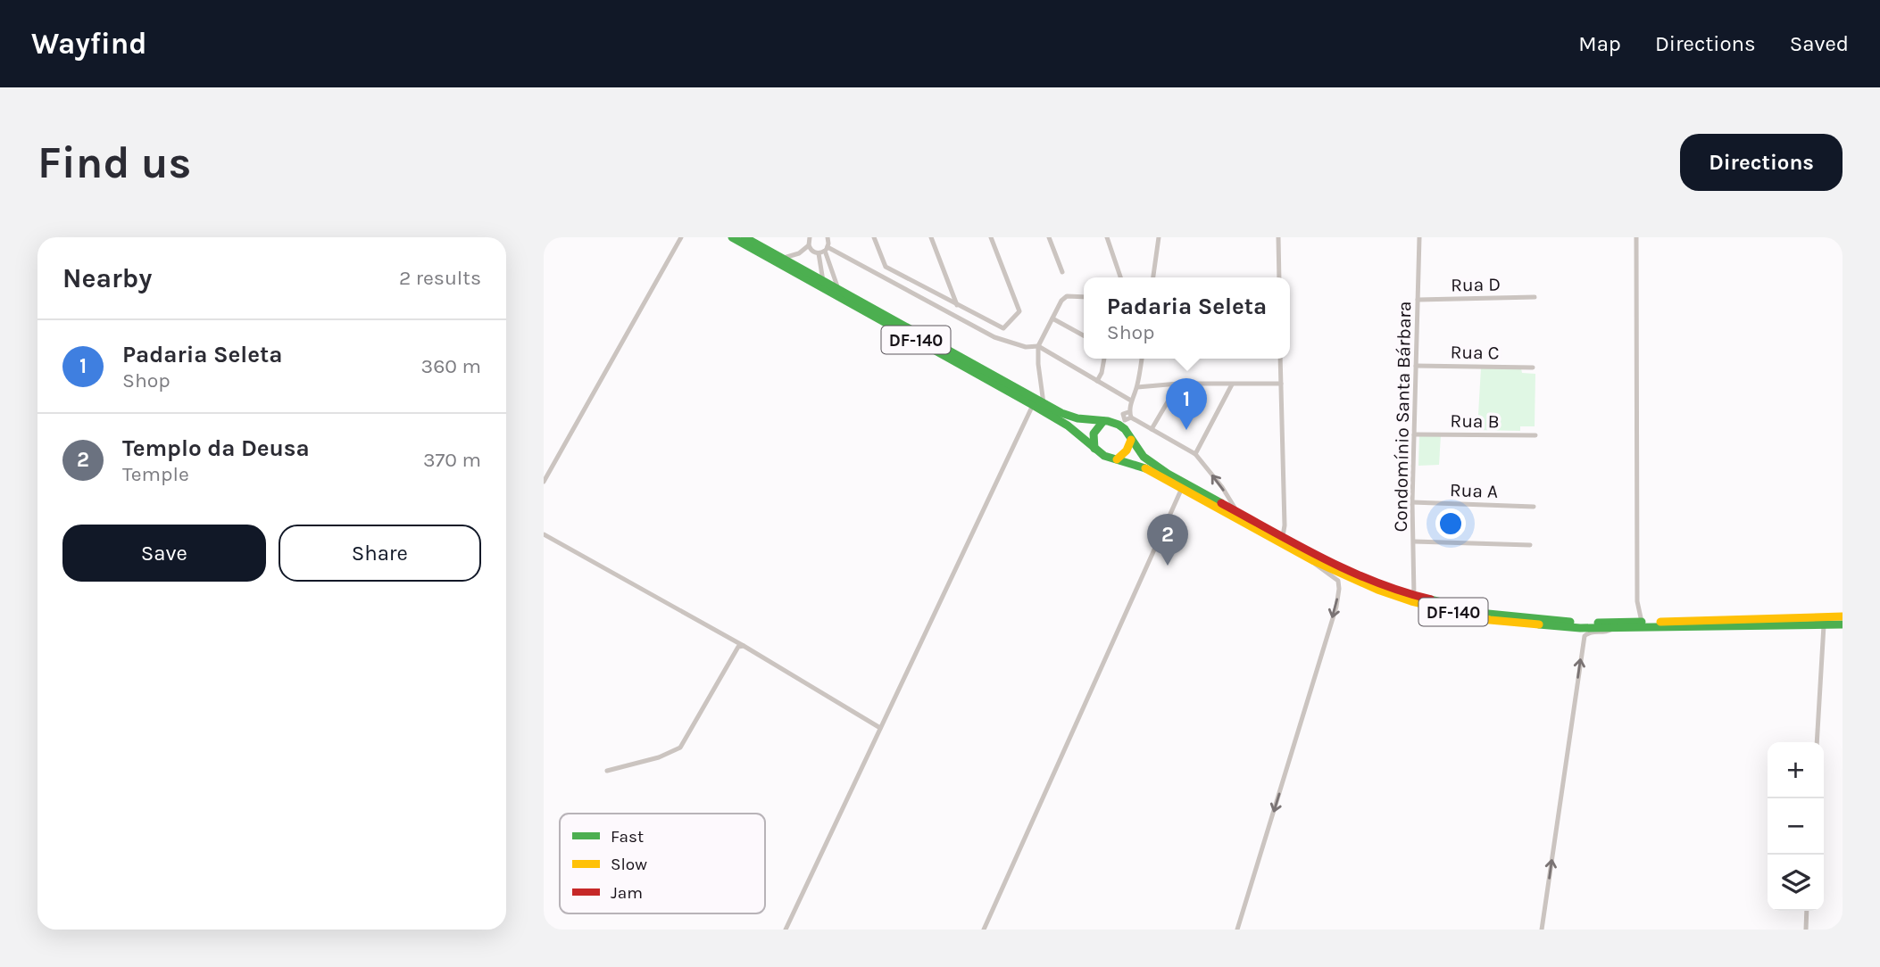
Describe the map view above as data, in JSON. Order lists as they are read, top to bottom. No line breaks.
{"streets":{"main road":["DF-140"],"street":["Rua D","Rua C","Condomínio Santa Bárbara","Rua B","Rua A"]},"crossings":[["Rua D","Condomínio Santa Bárbara"],["DF-140","Condomínio Santa Bárbara"],["Rua C","Condomínio Santa Bárbara"],["Condomínio Santa Bárbara","Rua B"],["Condomínio Santa Bárbara","Rua A"]],"legend":["Fast","Slow","Jam"],"page":{"header":"Wayfind","nav":["Map","Directions","Saved"],"buttons":["Directions",["Save","Share"]],"title":"Find us","heading":["Nearby","2 results"],"popup":["Padaria Seleta","Shop"],"list":[{"mark":"1","name":"Padaria Seleta","note":"Shop","value":"360 m"},{"mark":"2","name":"Templo da Deusa","note":"Temple","value":"370 m"}],"pins":["1","2"],"map_buttons":["+","−"]}}
